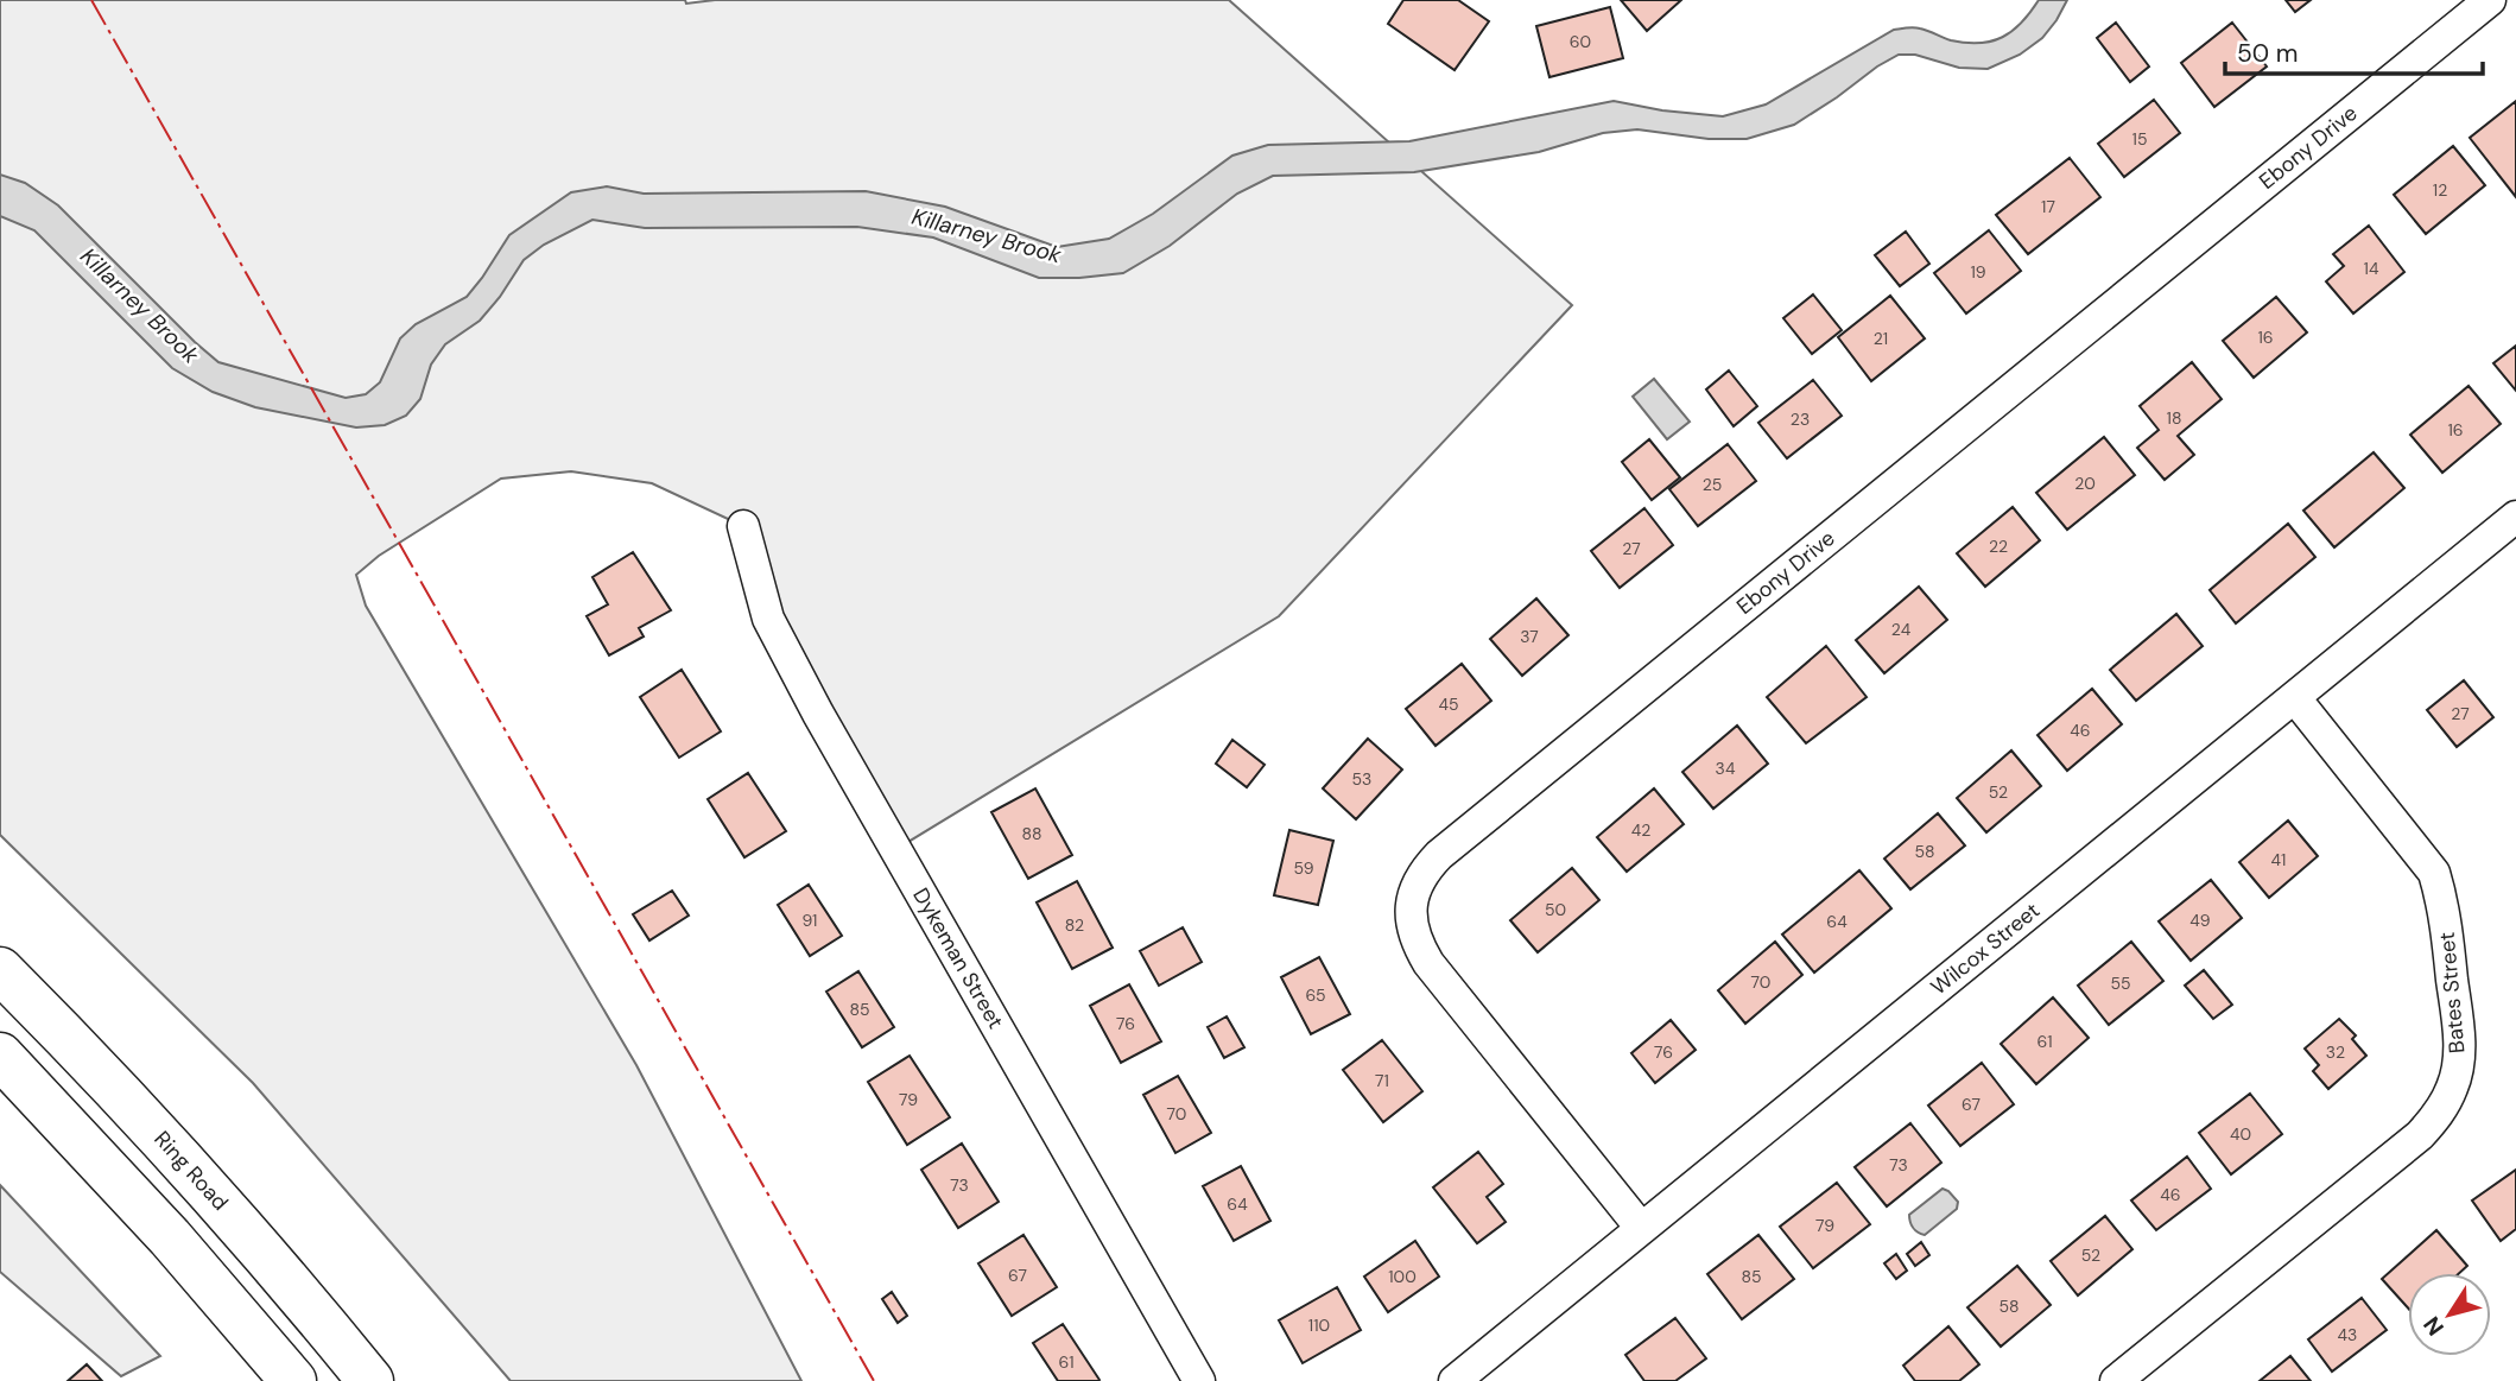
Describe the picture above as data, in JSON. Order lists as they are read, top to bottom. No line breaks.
{"streets":{"highway":["Ring Road"],"street":["Ebony Drive","Wilcox Street","Dykeman Street","Bates Street"]},"crossings":[["Ebony Drive","Wilcox Street"],["Wilcox Street","Bates Street"]],"water":["Killarney Brook"],"house_numbers":["60","15","12","17","14","19","16","21","18","23","16","20","25","22","27","24","37","45","27","46","34","53","52","42","88","58","41","59","50","91","49","64","82","70","55","65","85","76","61","76","32","71","79","67","70","40","73","73","46","64","79","52","67","100","85","58","110","43","61"],"scale_bar":"50 m","north":"bottom left"}
